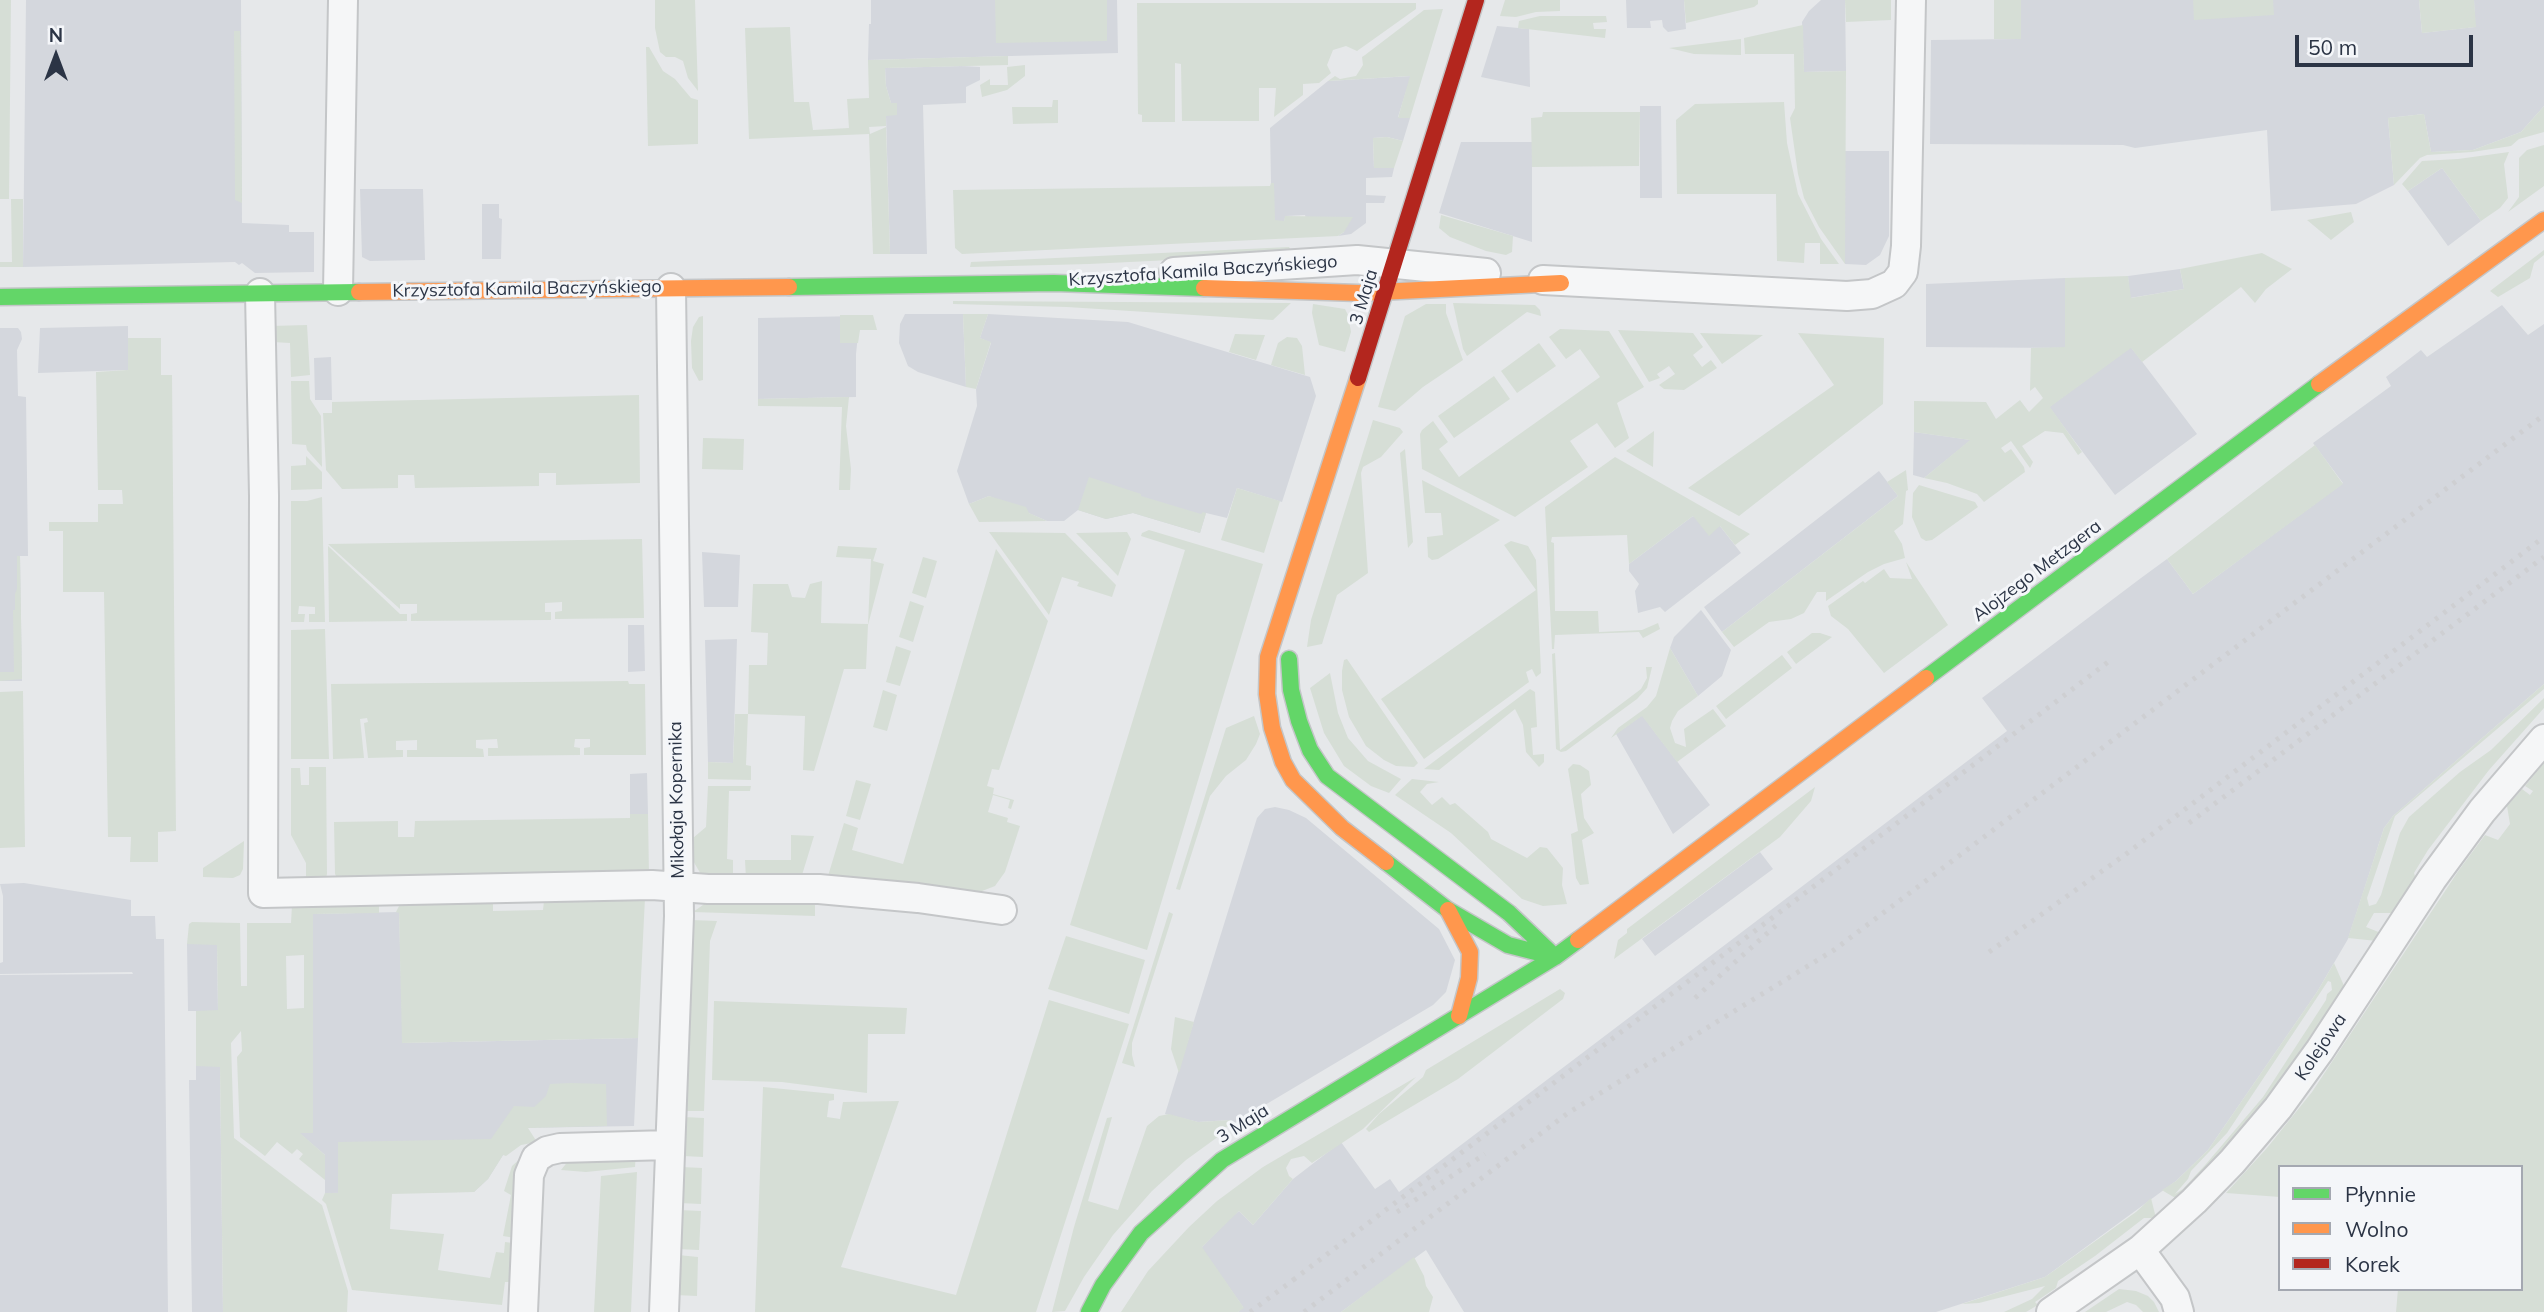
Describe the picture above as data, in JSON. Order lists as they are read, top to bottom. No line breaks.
{"streets":{"street":["Krzysztofa Kamila Baczyńskiego","3 Maja","Alojzego Metzgera","Mikołaja Kopernika","Kolejowa"]},"crossings":[["Krzysztofa Kamila Baczyńskiego","3 Maja"],["Krzysztofa Kamila Baczyńskiego","Mikołaja Kopernika"],["3 Maja","Alojzego Metzgera"]],"legend":["Płynnie","Wolno","Korek"],"scale_bar":"50 m","north":"top"}
